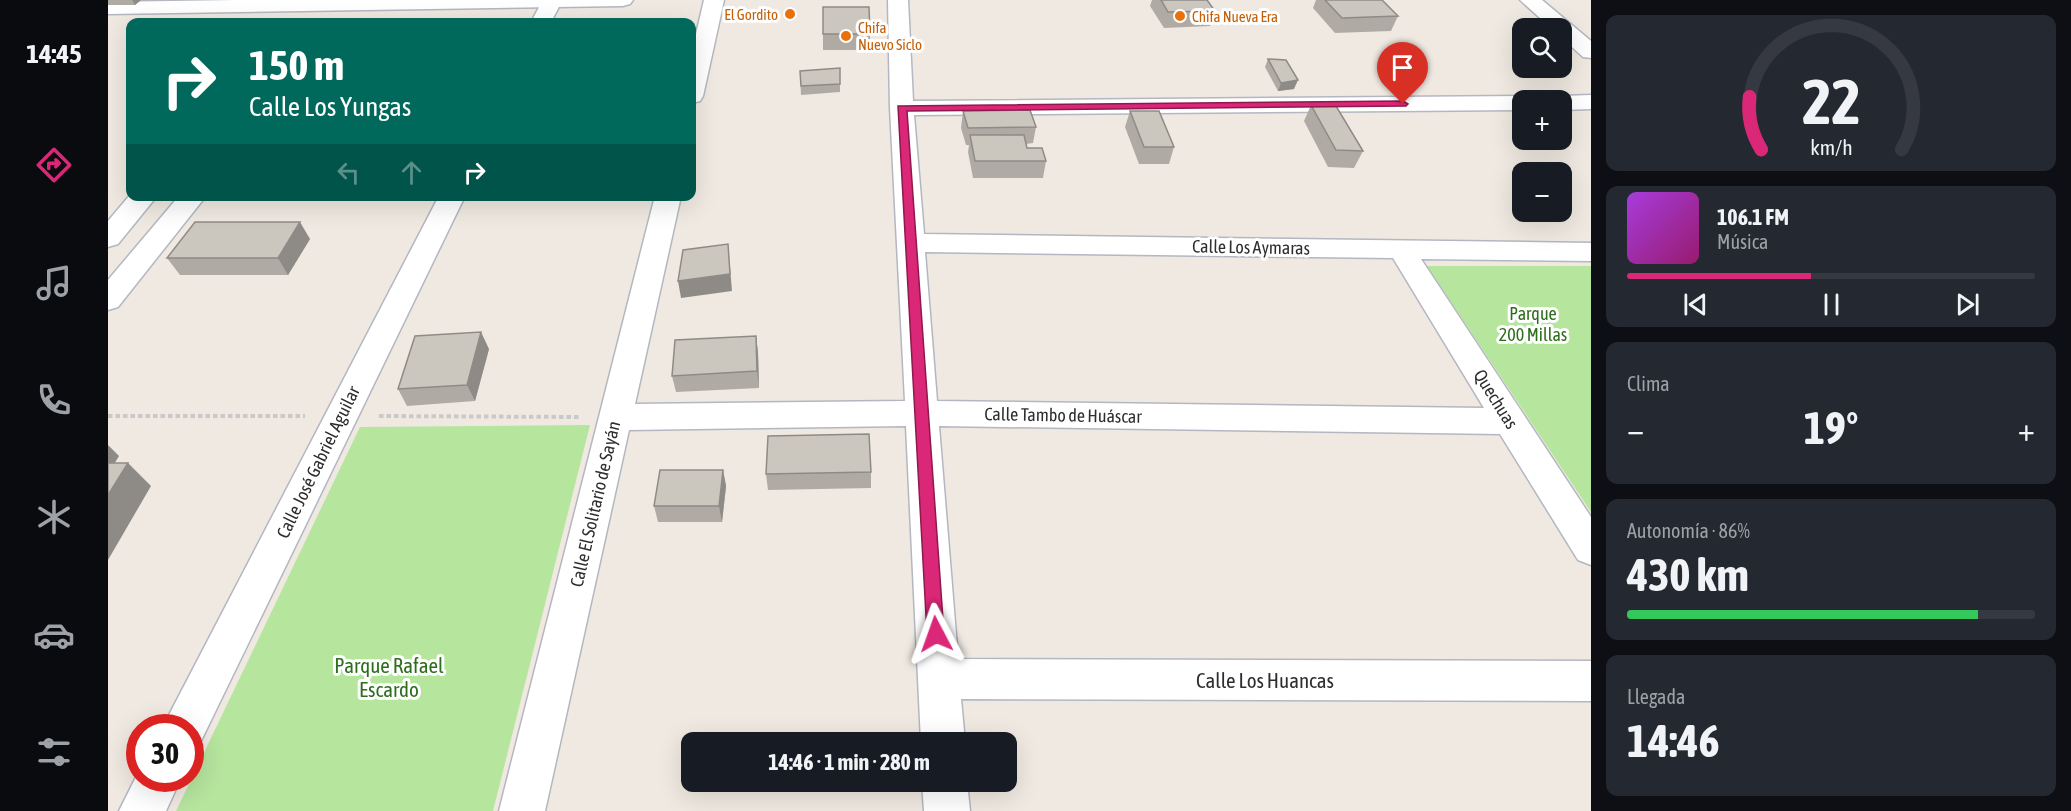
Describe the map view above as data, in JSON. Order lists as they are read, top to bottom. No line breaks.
{"streets":{"street":["Calle Los Aymaras","Quechuas","Calle Tambo de Huáscar","Calle José Gabriel Aguilar","Calle El Solitario de Sayán","Calle Los Huancas"]},"crossings":[["Calle Los Aymaras","Quechuas"],["Quechuas","Calle Tambo de Huáscar"],["Calle Tambo de Huáscar","Calle El Solitario de Sayán"]],"parks":["Parque 200 Millas","Parque Rafael Escardo"],"places":["El Gordito","Chifa Nueva Era","Chifa Nuevo Siclo"],"page":{"tabs":"14:45","map_buttons":["+","−"],"turn":["150 m","Calle Los Yungas"],"song":["106.1 FM","Música"],"tile":["Clima",["Autonomía · 86%","430 km"],["Llegada","14:46"]],"heat":["−","19°","+"],"limit":"30","trip":"14:46 · 1 min · 280 m","gauge":["22","km/h"]}}
